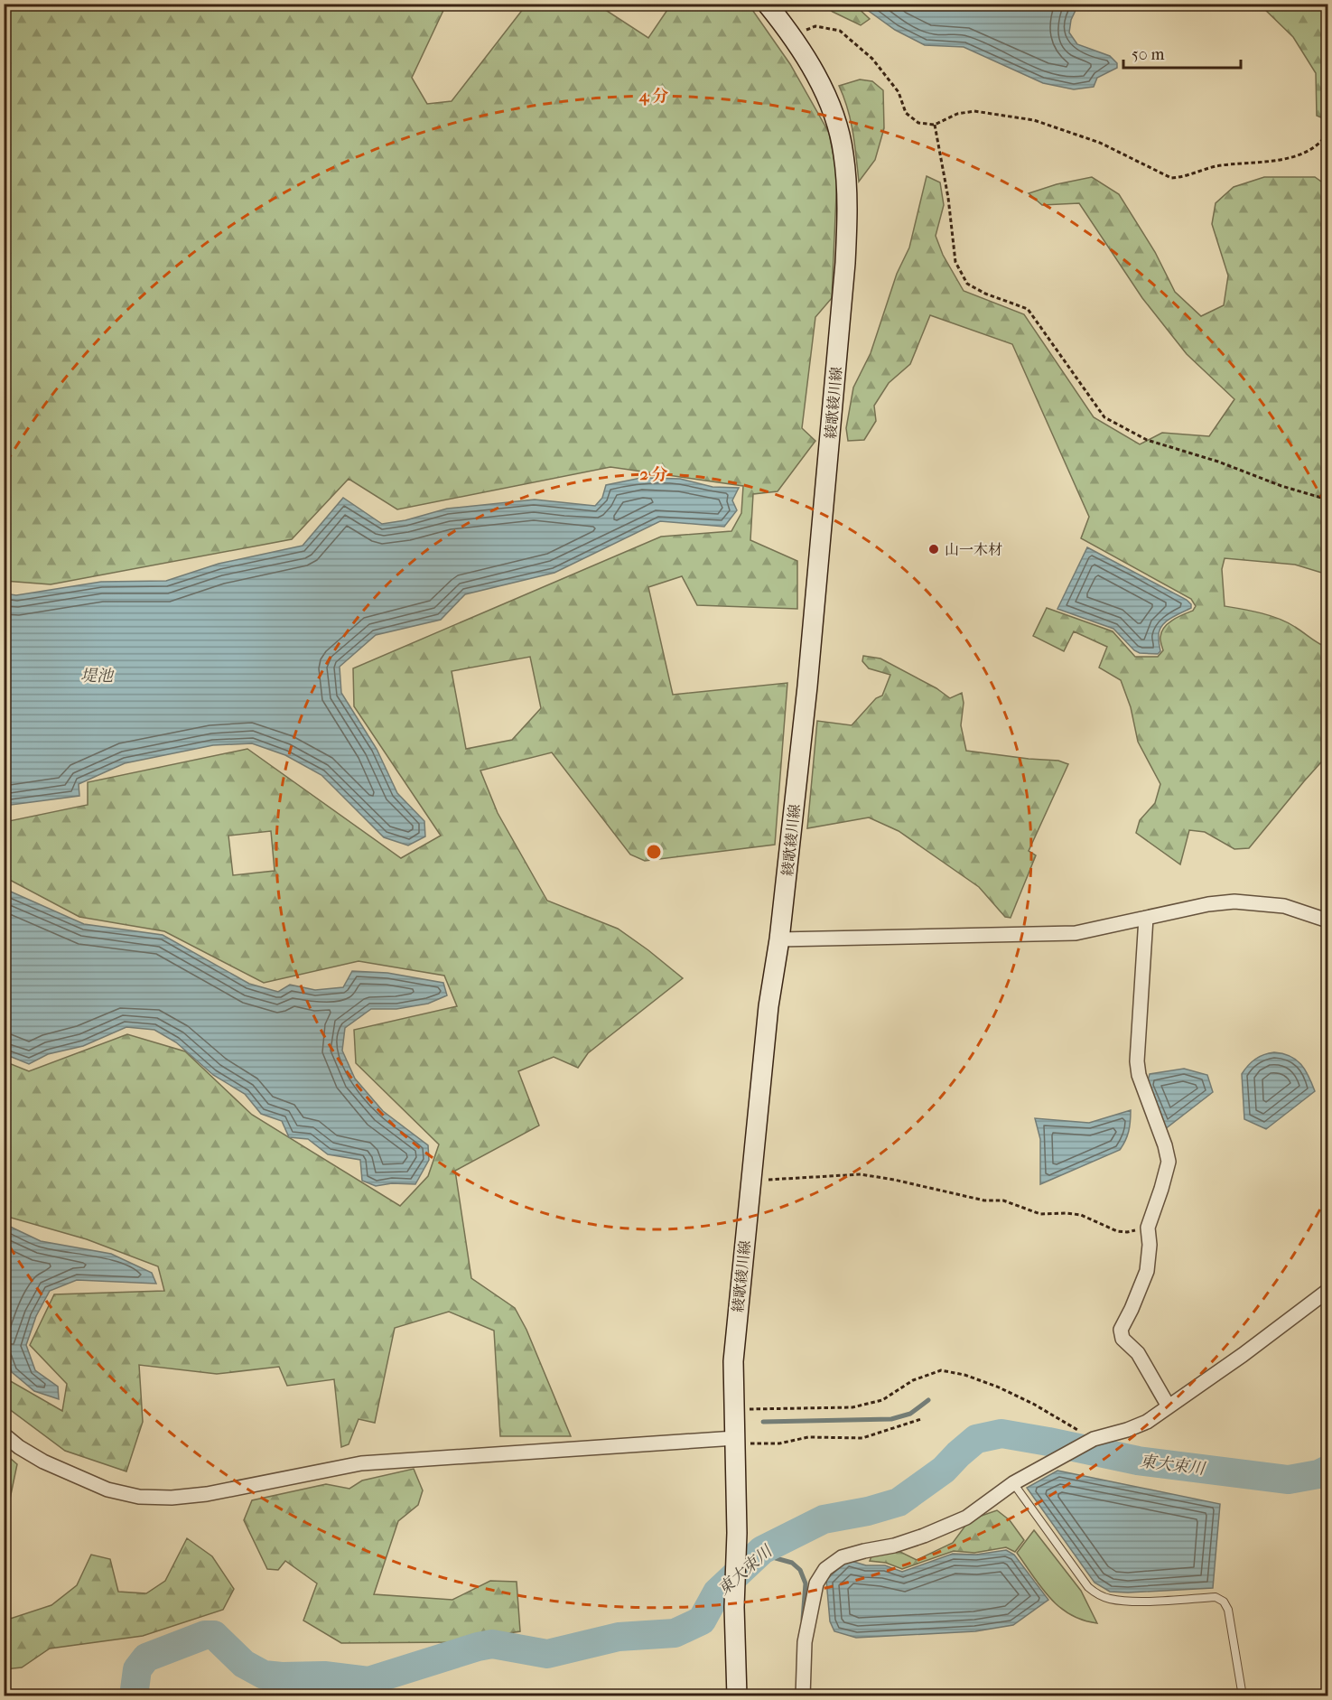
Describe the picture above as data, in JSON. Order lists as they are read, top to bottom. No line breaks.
{"streets":{"main road":["綾歌綾川線"]},"water":["堤池","東大束川"],"places":["山一木材"],"scale_bar":"50 m","rings":["4 分","2 分"]}
